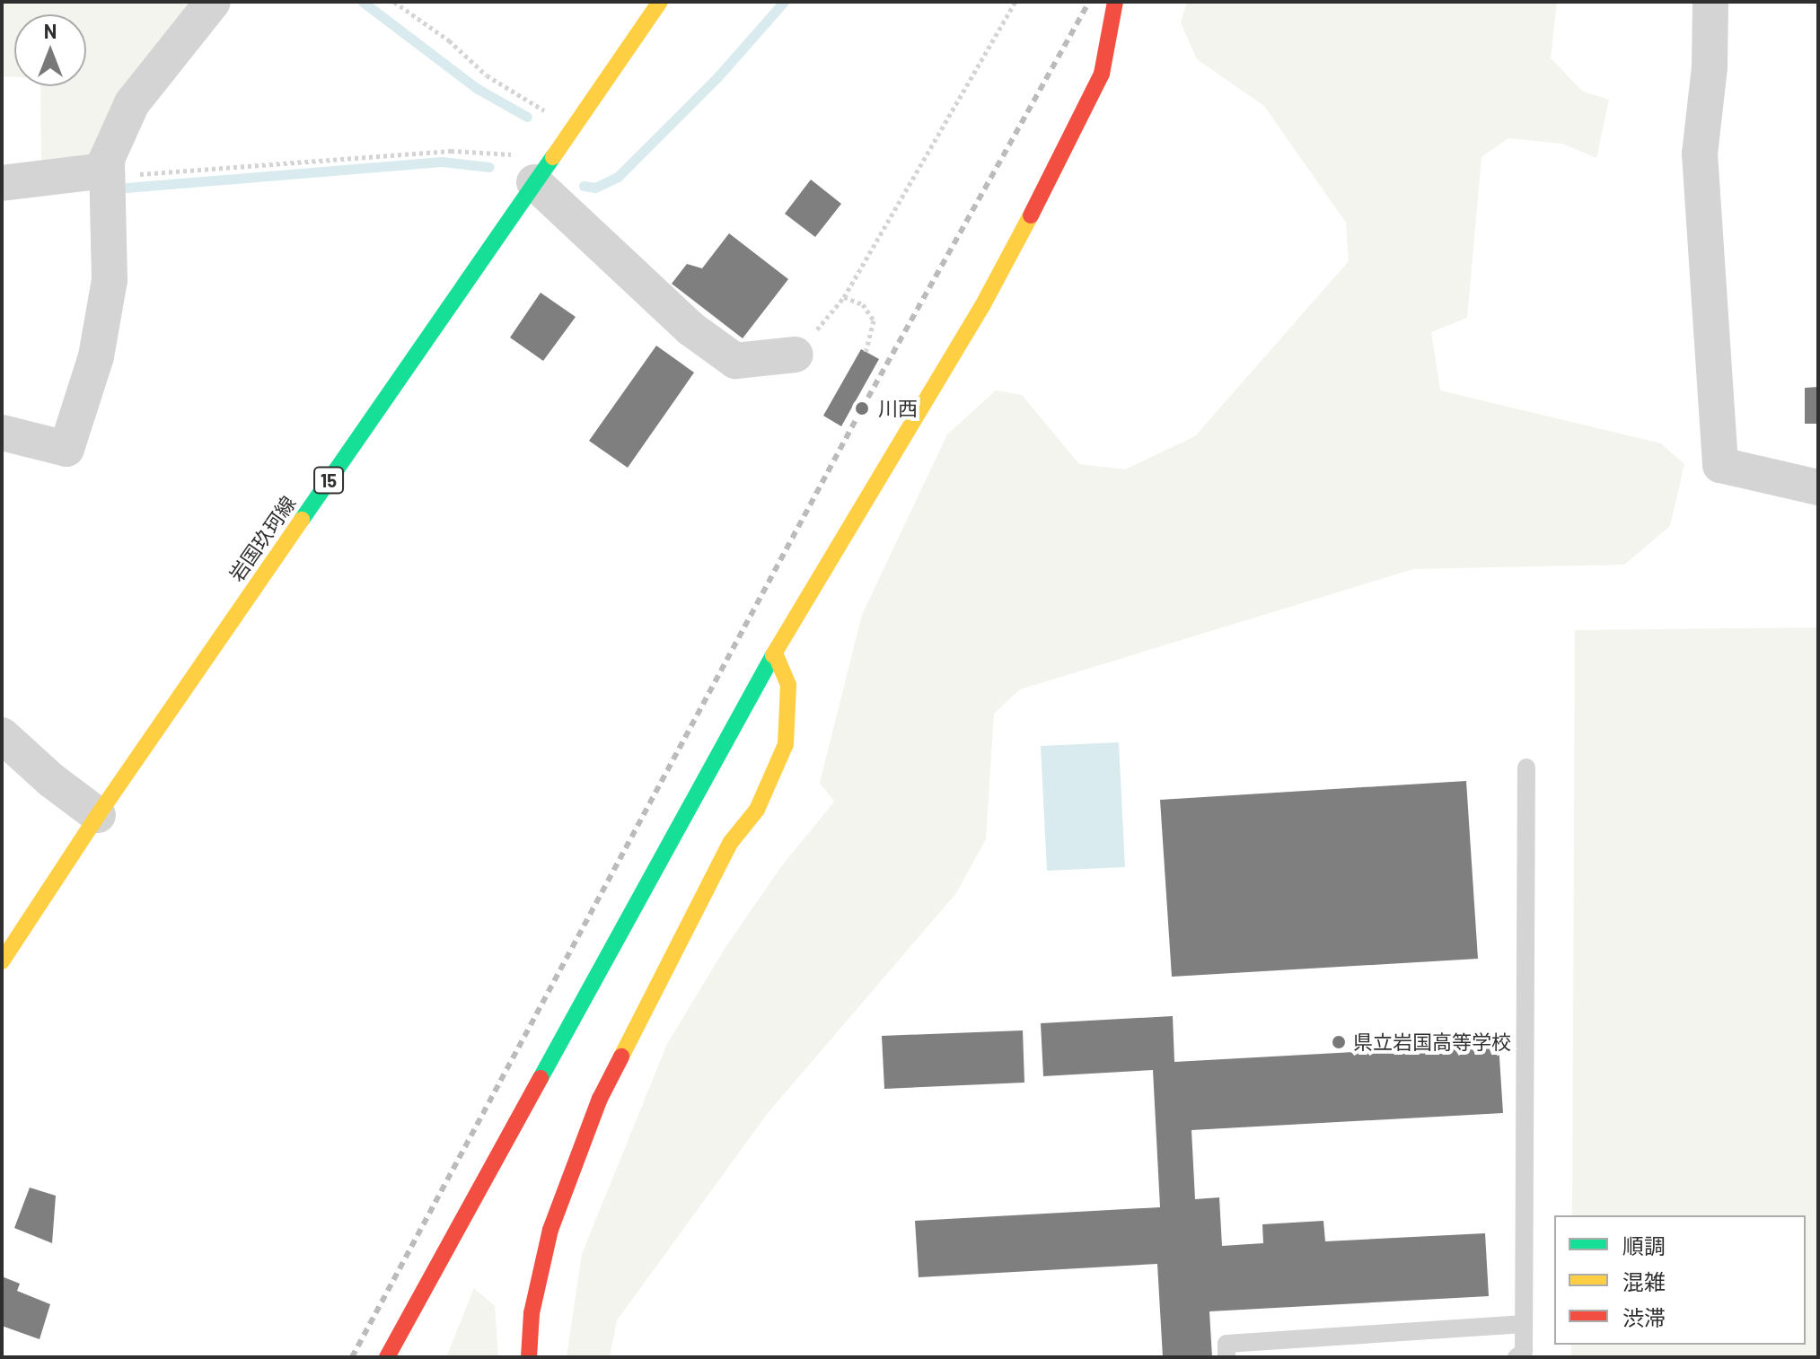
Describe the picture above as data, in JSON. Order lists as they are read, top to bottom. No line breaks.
{"streets":{"street":["15","岩国玖珂線"]},"places":["川西","県立岩国高等学校"],"legend":["順調","混雑","渋滞"],"north":"top"}
